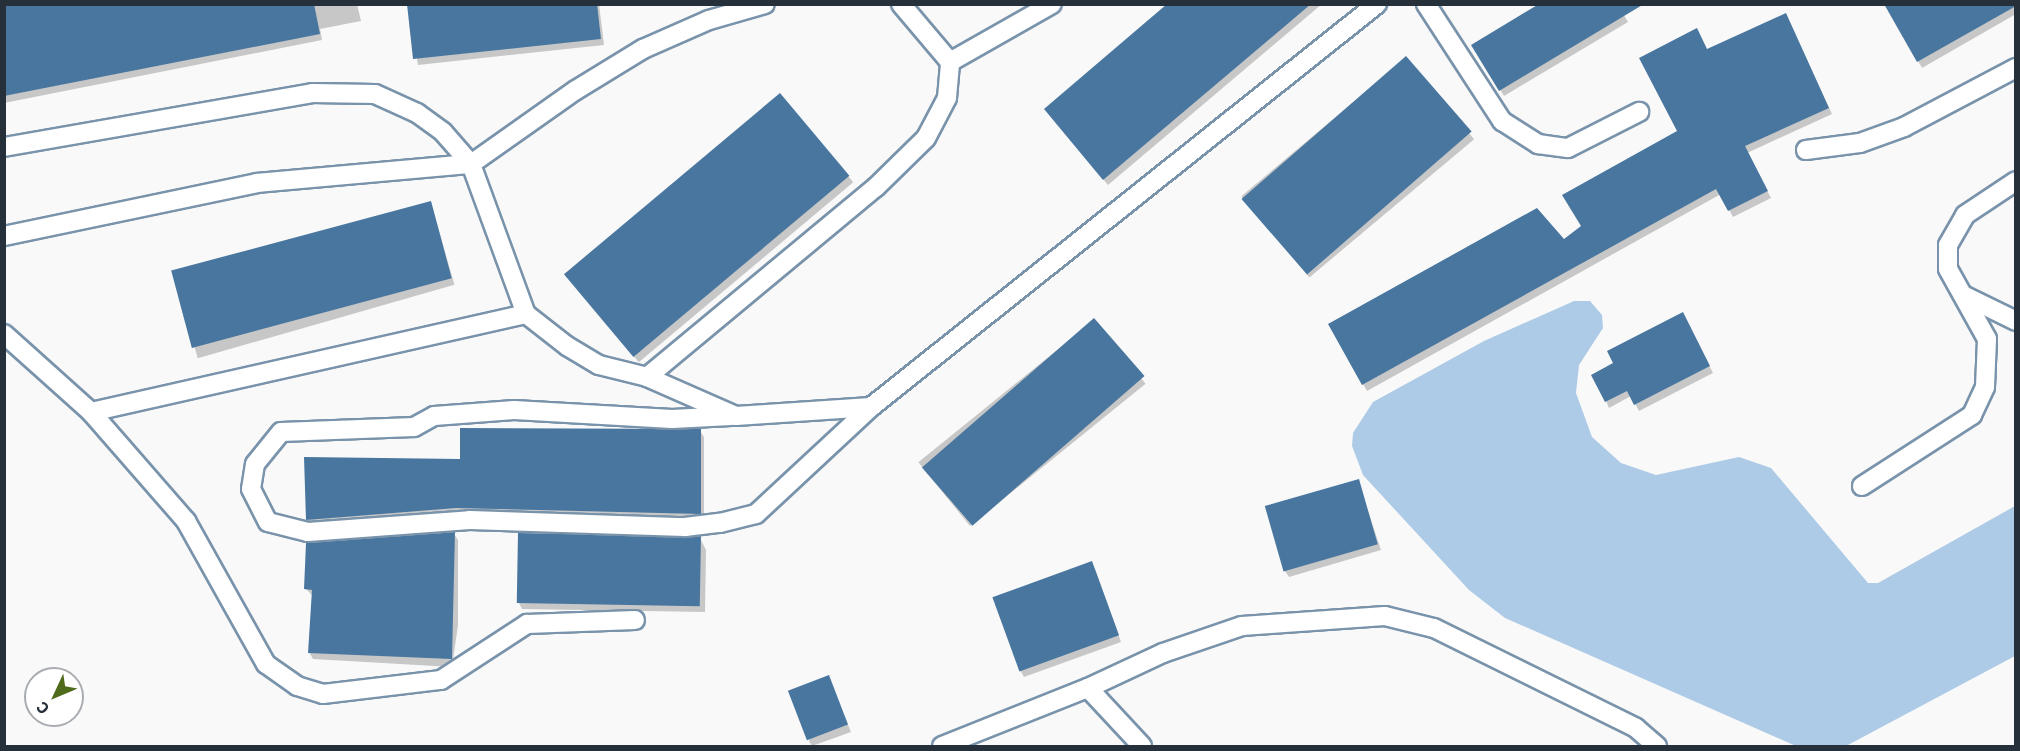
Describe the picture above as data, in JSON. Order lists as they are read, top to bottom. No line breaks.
{"north":"bottom left"}
